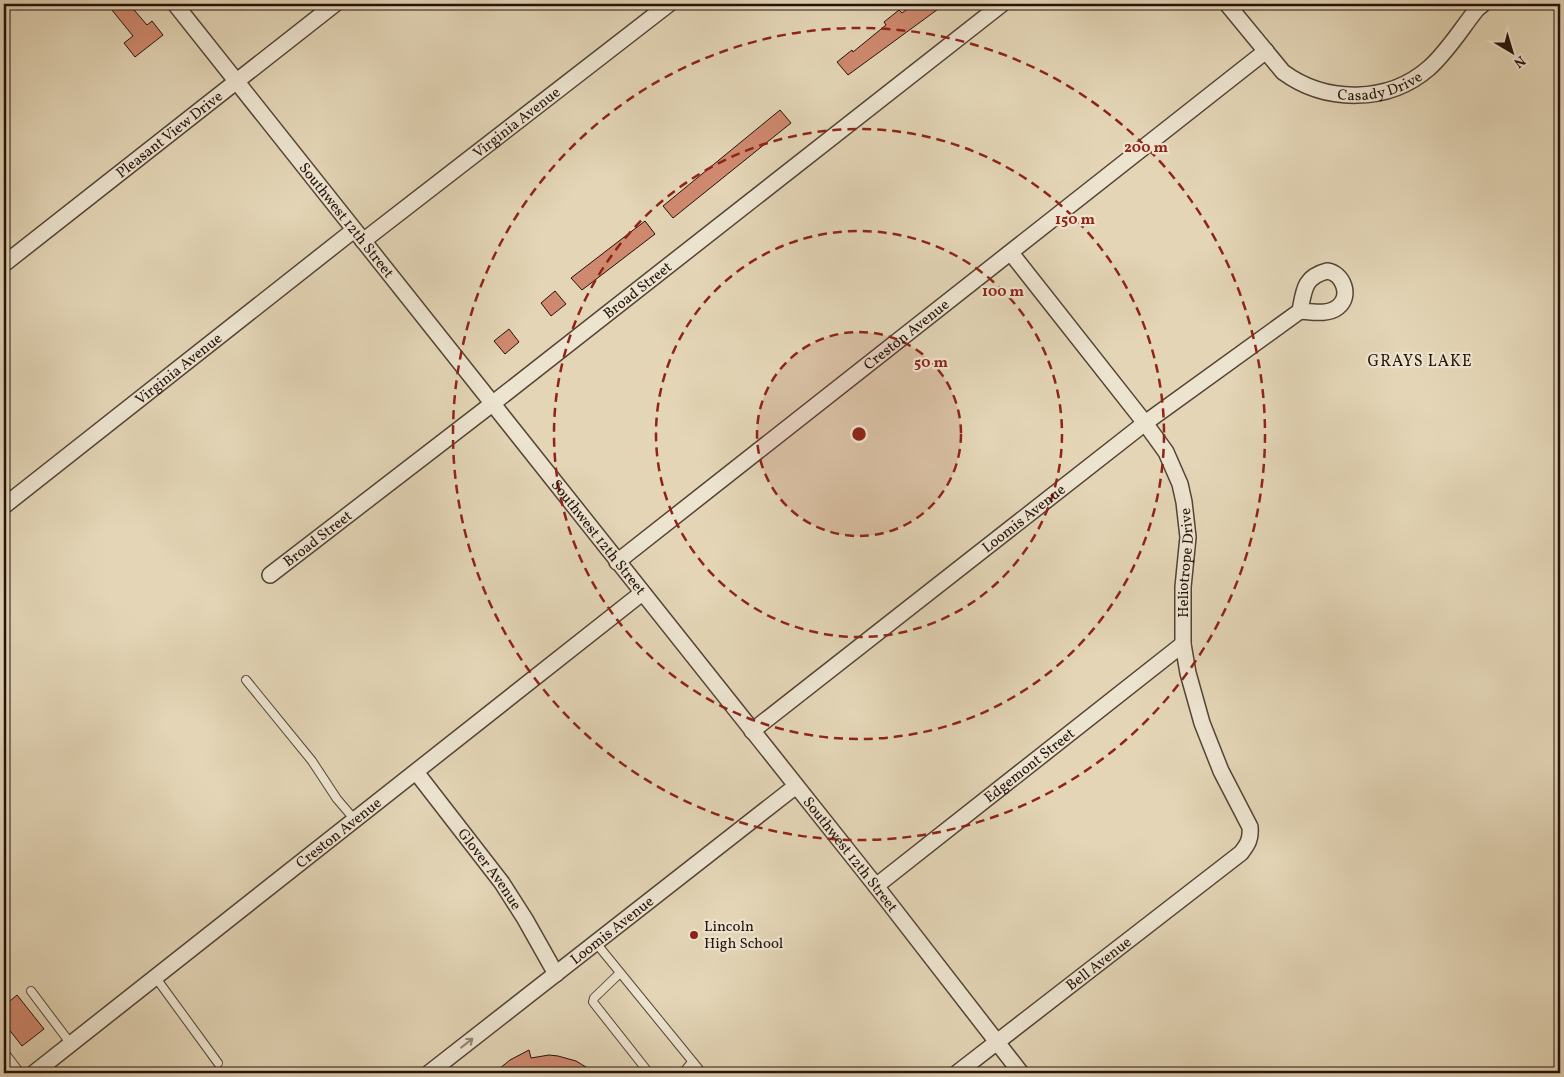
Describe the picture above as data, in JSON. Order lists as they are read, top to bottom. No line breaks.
{"streets":{"street":["Casady Drive","Virginia Avenue","Pleasant View Drive","Southwest 12th Street","Broad Street","Creston Avenue","Loomis Avenue","Heliotrope Drive","Edgemont Street","Glover Avenue","Bell Avenue"]},"crossings":[["Casady Drive","Creston Avenue"],["Virginia Avenue","Southwest 12th Street"],["Pleasant View Drive","Southwest 12th Street"],["Southwest 12th Street","Broad Street"],["Southwest 12th Street","Creston Avenue"],["Southwest 12th Street","Loomis Avenue"],["Southwest 12th Street","Edgemont Street"],["Southwest 12th Street","Bell Avenue"],["Creston Avenue","Heliotrope Drive"],["Creston Avenue","Glover Avenue"],["Loomis Avenue","Heliotrope Drive"],["Loomis Avenue","Glover Avenue"],["Heliotrope Drive","Edgemont Street"],["Heliotrope Drive","Bell Avenue"]],"districts":["GRAYS LAKE"],"places":["Lincoln High School"],"north":"bottom right","rings":["200 m","150 m","100 m","50 m"]}
